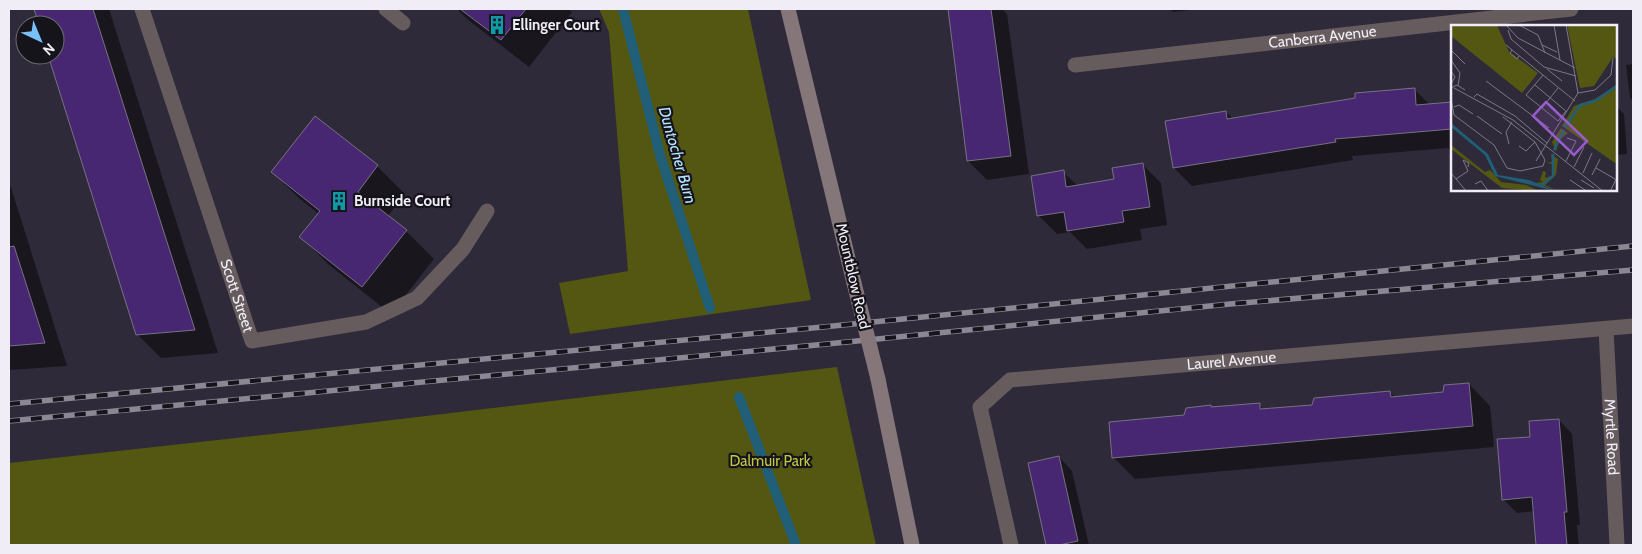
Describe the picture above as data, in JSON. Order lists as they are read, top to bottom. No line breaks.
{"streets":{"street":["Canberra Avenue","Mountblow Road","Scott Street","Laurel Avenue","Myrtle Road"]},"crossings":[["Laurel Avenue","Myrtle Road"]],"water":["Duntocher Burn"],"parks":["Dalmuir Park"],"places":{"building":["Ellinger Court","Burnside Court"]},"north":"bottom right"}
